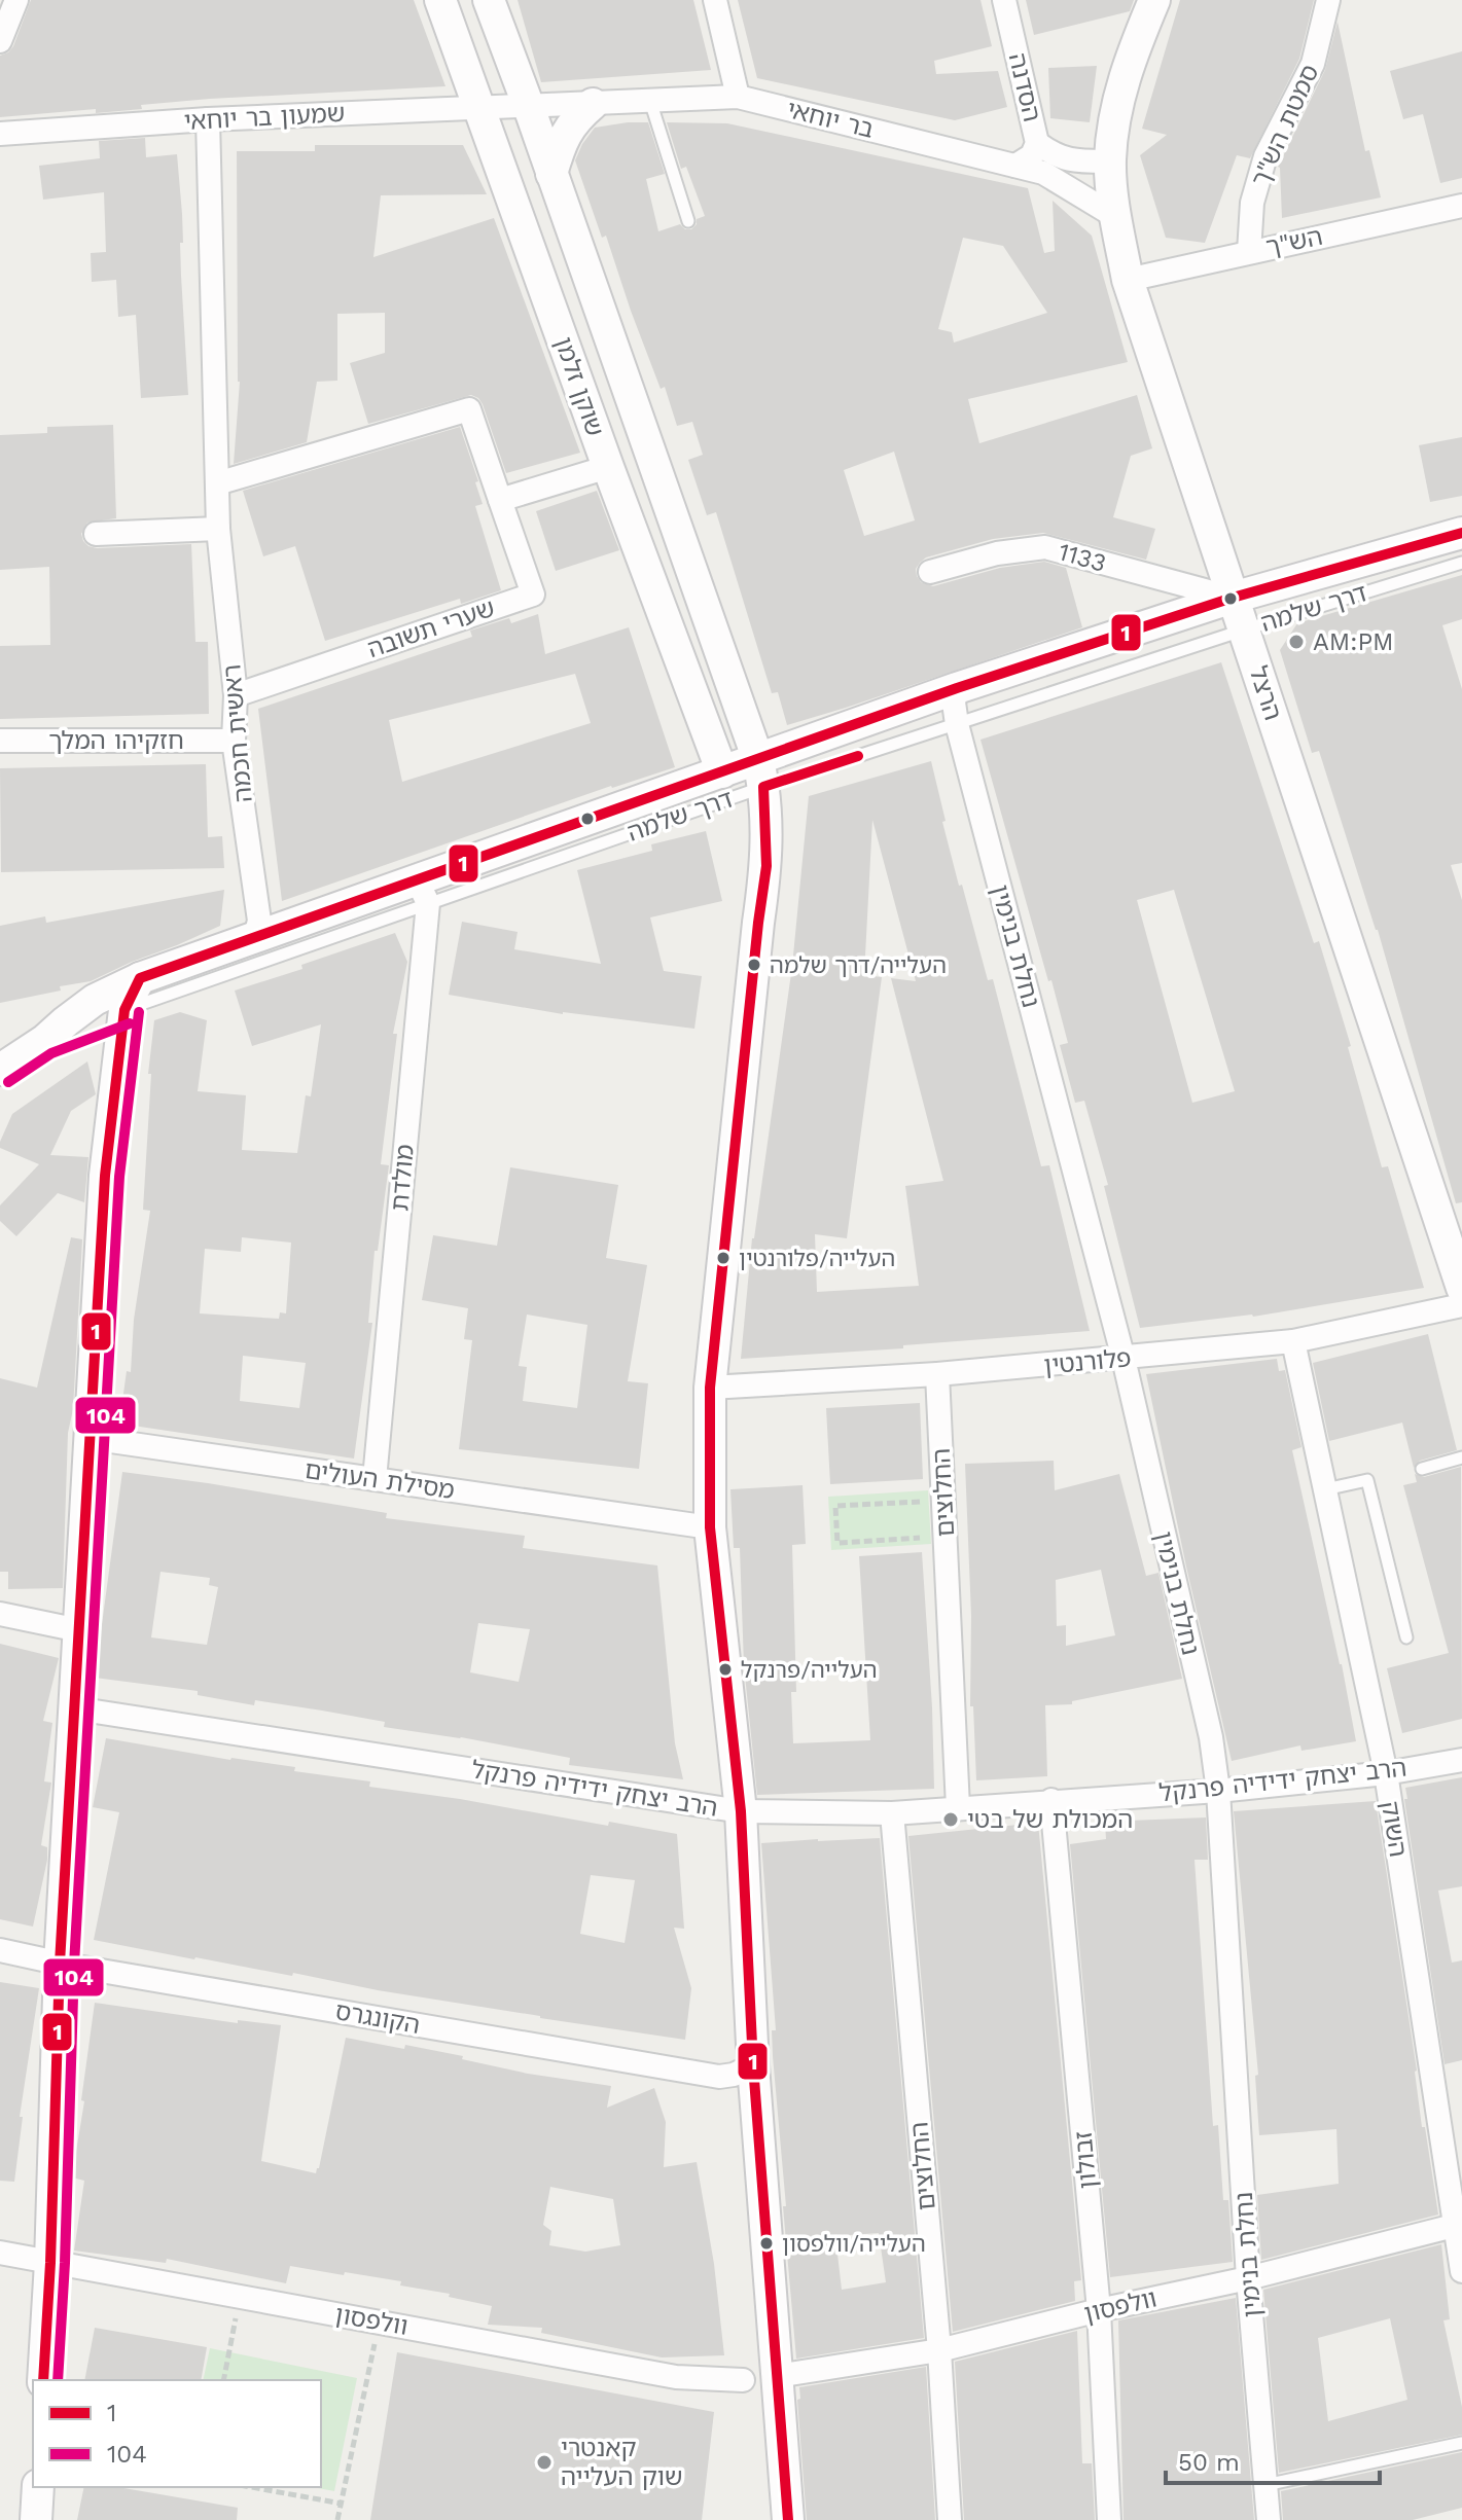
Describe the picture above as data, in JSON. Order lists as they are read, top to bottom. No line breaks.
{"streets":{"street":["הסדנה","שמעון בר יוחאי","בר יוחאי","סמטת הש\"ך","הש\"ך","שוקן זלמן","1133","דרך שלמה","שערי תשובה","הרצל","ראשית חכמה","חזקיהו המלך","נחלת בנימין","מולדת","פלורנטין","מסילת העולים","החלוצים","הרב יצחק ידידיה פרנקל","השוק","הקונגרס","זבולון","וולפסון"]},"crossings":[["הסדנה","בר יוחאי"],["שמעון בר יוחאי","בר יוחאי"],["שמעון בר יוחאי","שוקן זלמן"],["שמעון בר יוחאי","ראשית חכמה"],["בר יוחאי","שוקן זלמן"],["בר יוחאי","הרצל"],["סמטת הש\"ך","הש\"ך"],["הש\"ך","הרצל"],["שוקן זלמן","דרך שלמה"],["שוקן זלמן","פלורנטין"],["שוקן זלמן","מסילת העולים"],["שוקן זלמן","הרב יצחק ידידיה פרנקל"],["שוקן זלמן","הקונגרס"],["שוקן זלמן","וולפסון"],["1133","דרך שלמה"],["1133","הרצל"],["דרך שלמה","הרצל"],["דרך שלמה","ראשית חכמה"],["דרך שלמה","נחלת בנימין"],["דרך שלמה","מולדת"],["שערי תשובה","ראשית חכמה"],["ראשית חכמה","חזקיהו המלך"],["נחלת בנימין","פלורנטין"],["נחלת בנימין","הרב יצחק ידידיה פרנקל"],["נחלת בנימין","וולפסון"],["מולדת","מסילת העולים"],["פלורנטין","החלוצים"],["פלורנטין","השוק"],["החלוצים","הרב יצחק ידידיה פרנקל"],["החלוצים","וולפסון"],["הרב יצחק ידידיה פרנקל","השוק"],["הרב יצחק ידידיה פרנקל","זבולון"],["השוק","וולפסון"],["זבולון","וולפסון"]],"places":["AM:PM","העלייה/דרך שלמה","העלייה/פלורנטין","העלייה/פרנקל","המכולת של בטי","העלייה/וולפסון","קאנטרי שוק העלייה"],"lines":["transit line 1","transit line 104"],"legend":["1","104"],"scale_bar":"50 m"}
